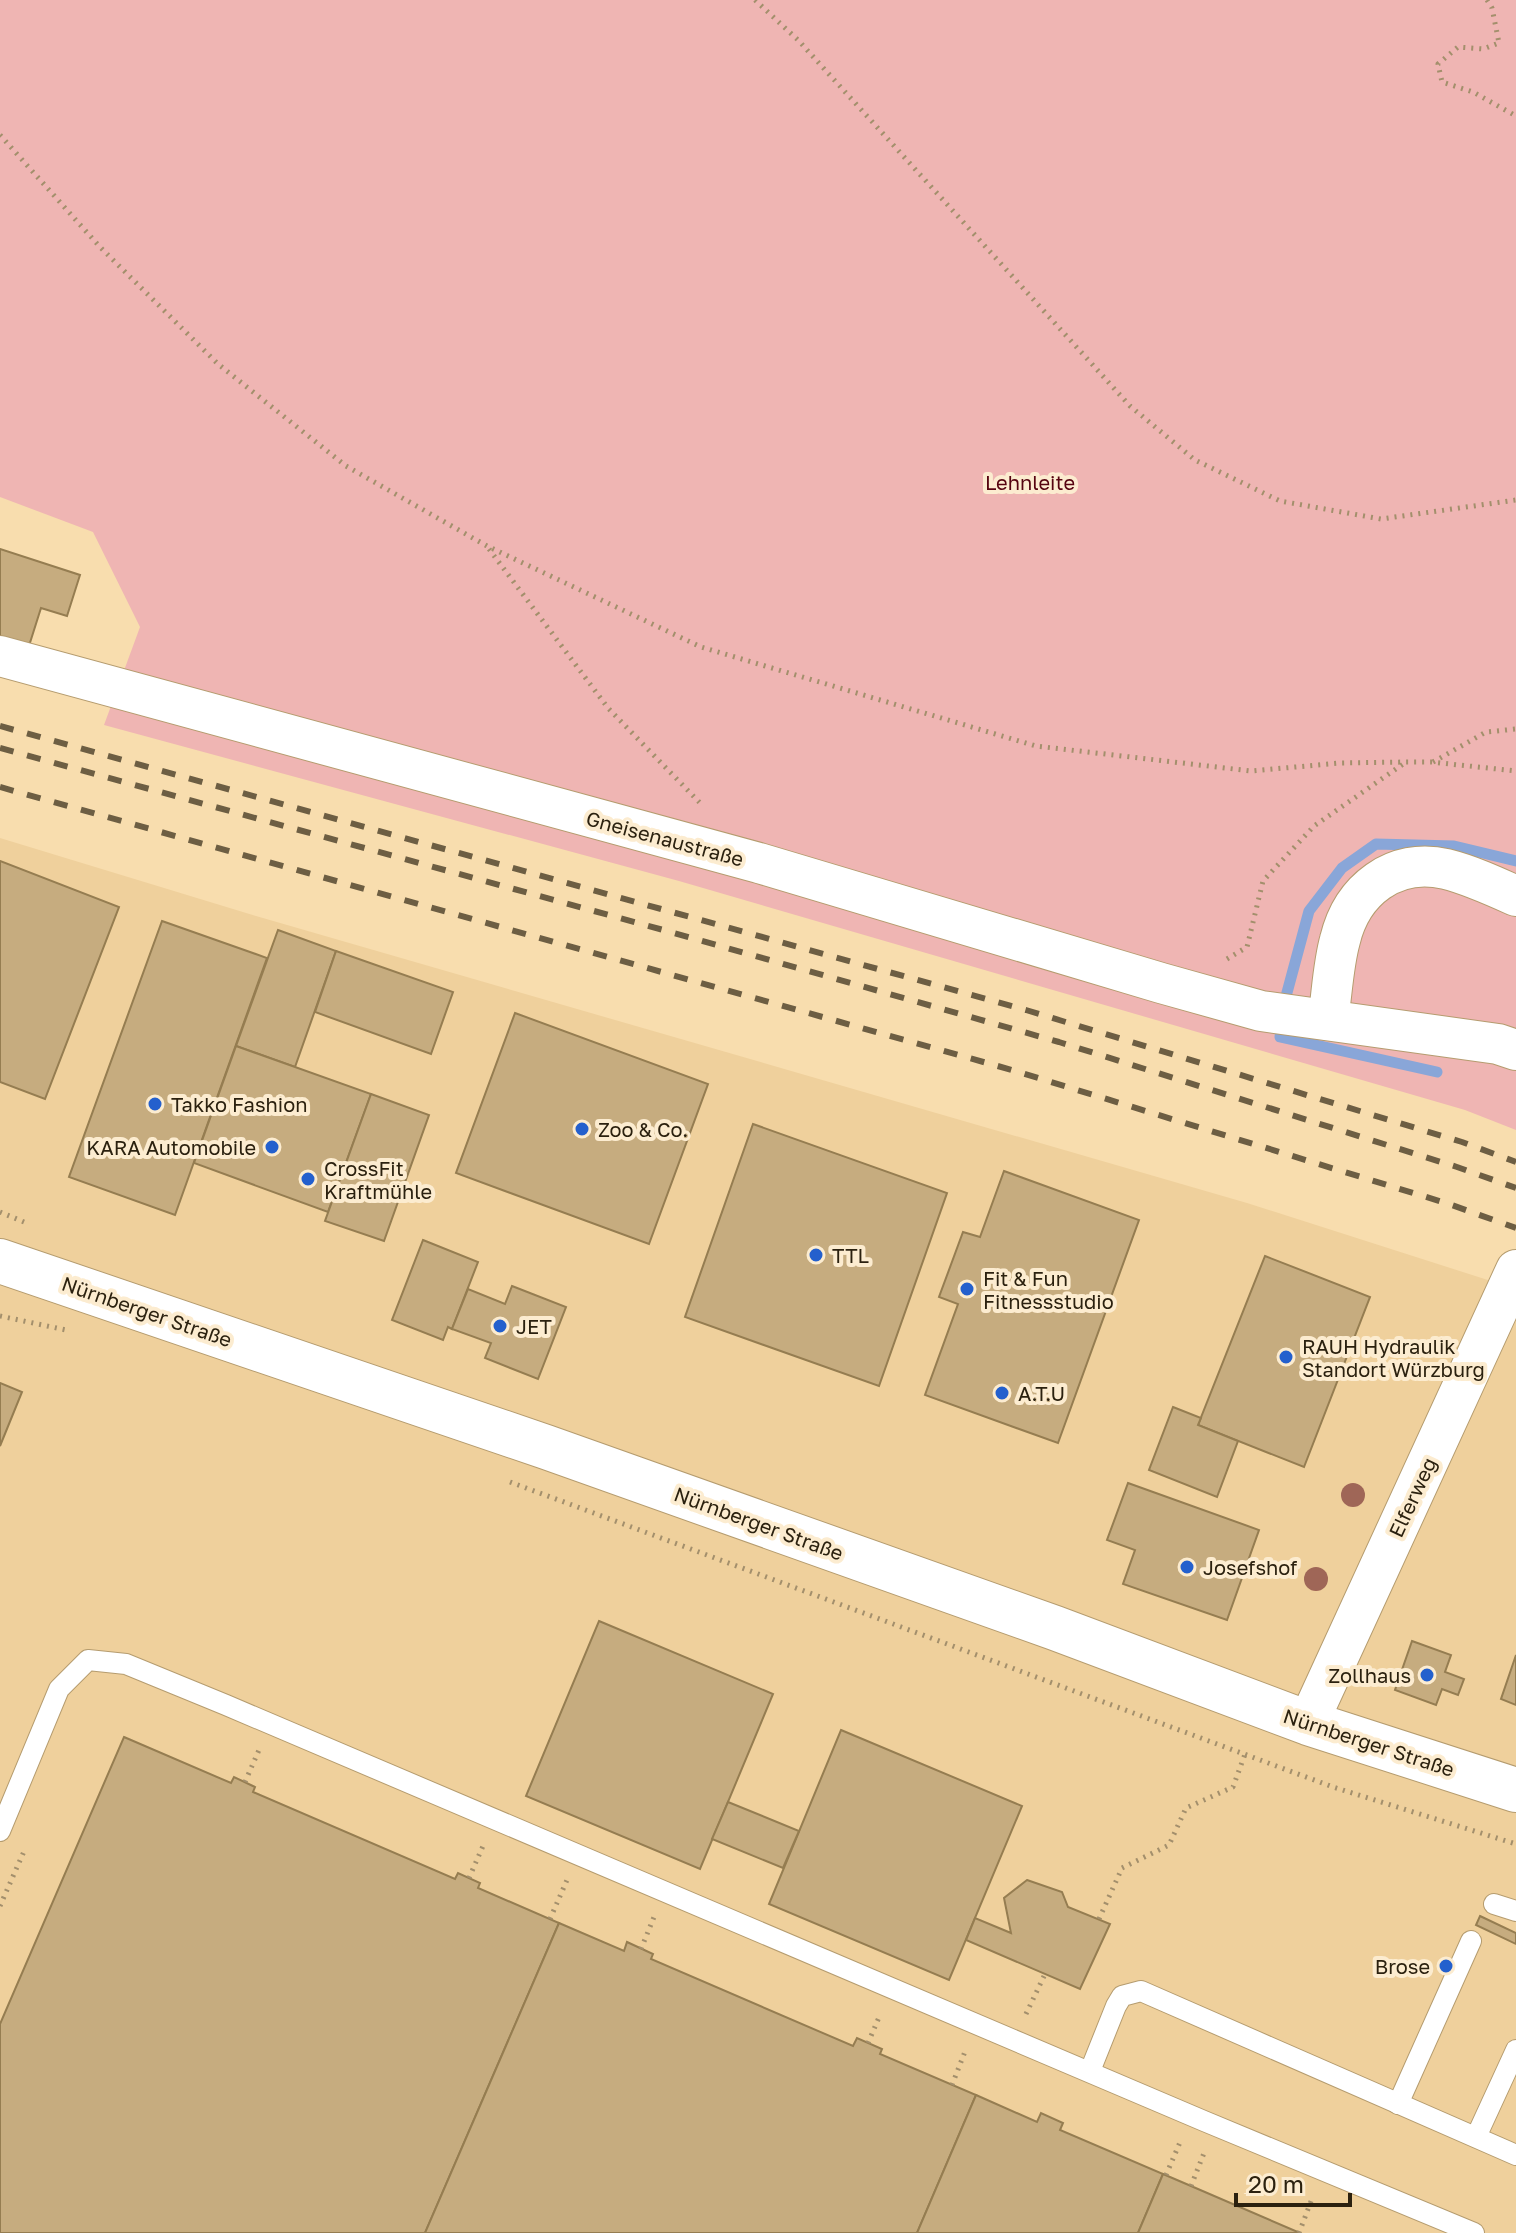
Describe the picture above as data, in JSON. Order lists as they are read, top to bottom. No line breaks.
{"streets":{"street":["Gneisenaustraße","Nürnberger Straße","Elferweg"]},"crossings":[["Nürnberger Straße","Elferweg"]],"parks":["Lehnleite"],"places":["Takko Fashion","Zoo & Co.","KARA Automobile","CrossFit Kraftmühle","TTL","Fit & Fun Fitnessstudio","JET","RAUH Hydraulik Standort Würzburg","A.T.U","Josefshof","Zollhaus","Brose"],"scale_bar":"20 m"}
